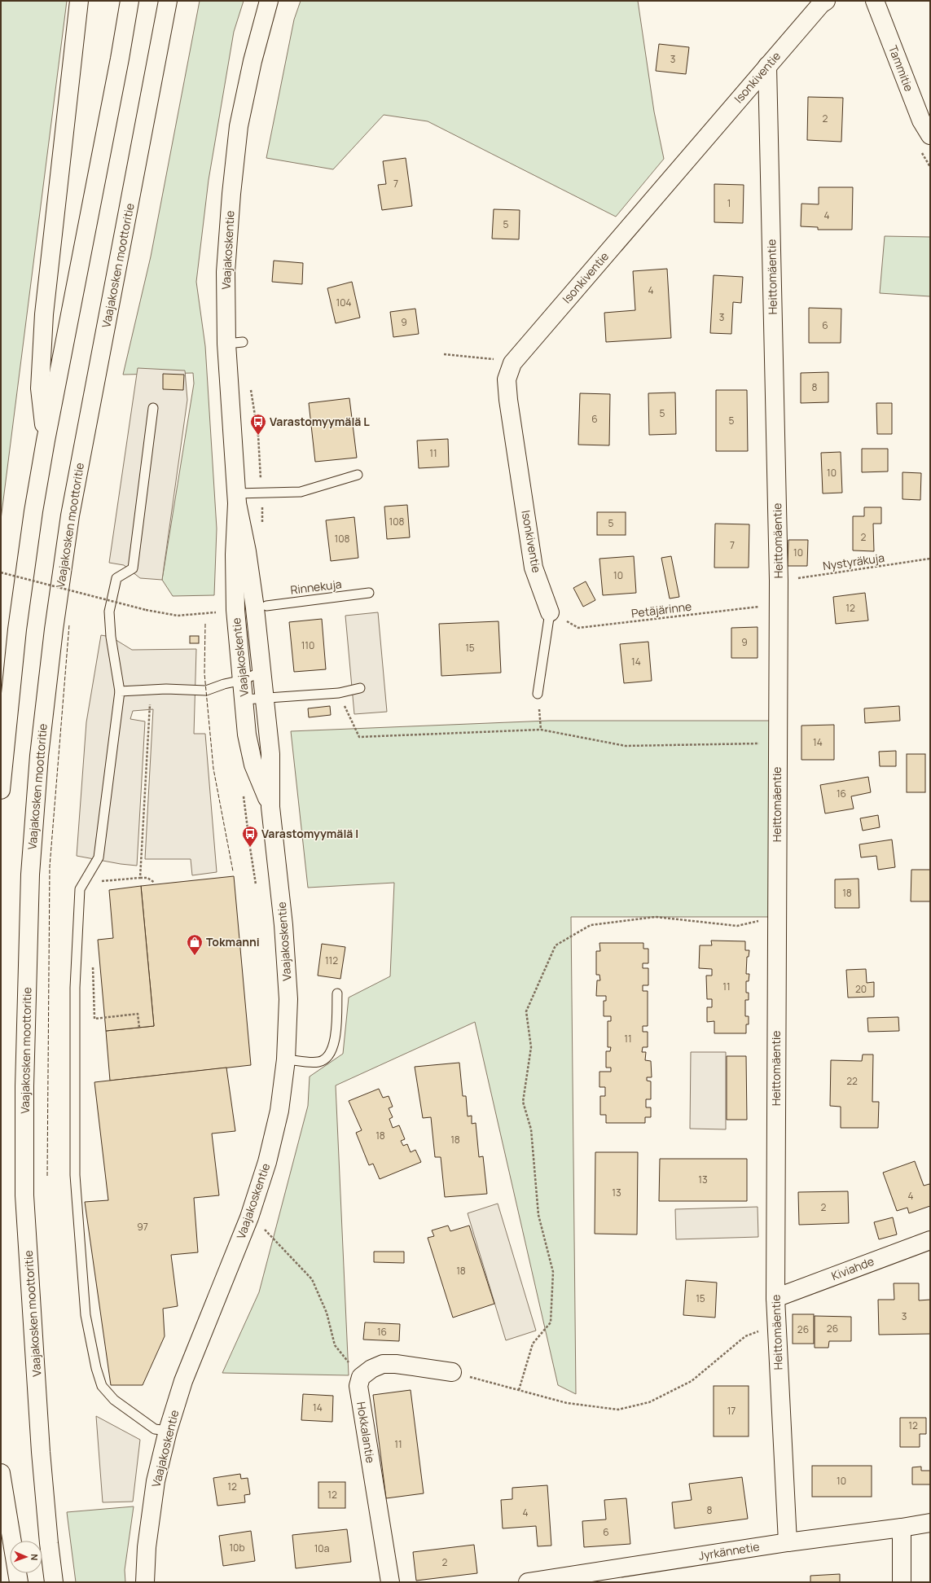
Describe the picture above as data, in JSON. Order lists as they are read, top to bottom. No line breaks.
{"streets":{"main road":["Tammitie","Isonkiventie","Vaajakoskentie","Vaajakosken moottoritie","Heittomäentie","Kiviahde","Hokkalantie","Jyrkännetie"],"lane":["Rinnekuja"],"path":["Nystyräkuja","Petäjärinne"]},"crossings":[["Isonkiventie","Heittomäentie"],["Isonkiventie","Petäjärinne"],["Heittomäentie","Nystyräkuja"],["Heittomäentie","Petäjärinne"],["Heittomäentie","Kiviahde"],["Heittomäentie","Jyrkännetie"]],"places":{"bus stop":["Varastomyymälä L","Varastomyymälä I"],"shop":["Tokmanni"]},"house_numbers":["3","2","7","1","4","5","4","104","3","9","6","8","5","6","5","11","10","108","5","2","108","7","10","10","12","9","110","15","14","14","16","18","112","11","20","11","22","18","18","13","13","4","2","97","18","15","3","26","26","16","14","17","12","11","10","12","12","8","4","6","10b","10a","2"],"north":"right"}
